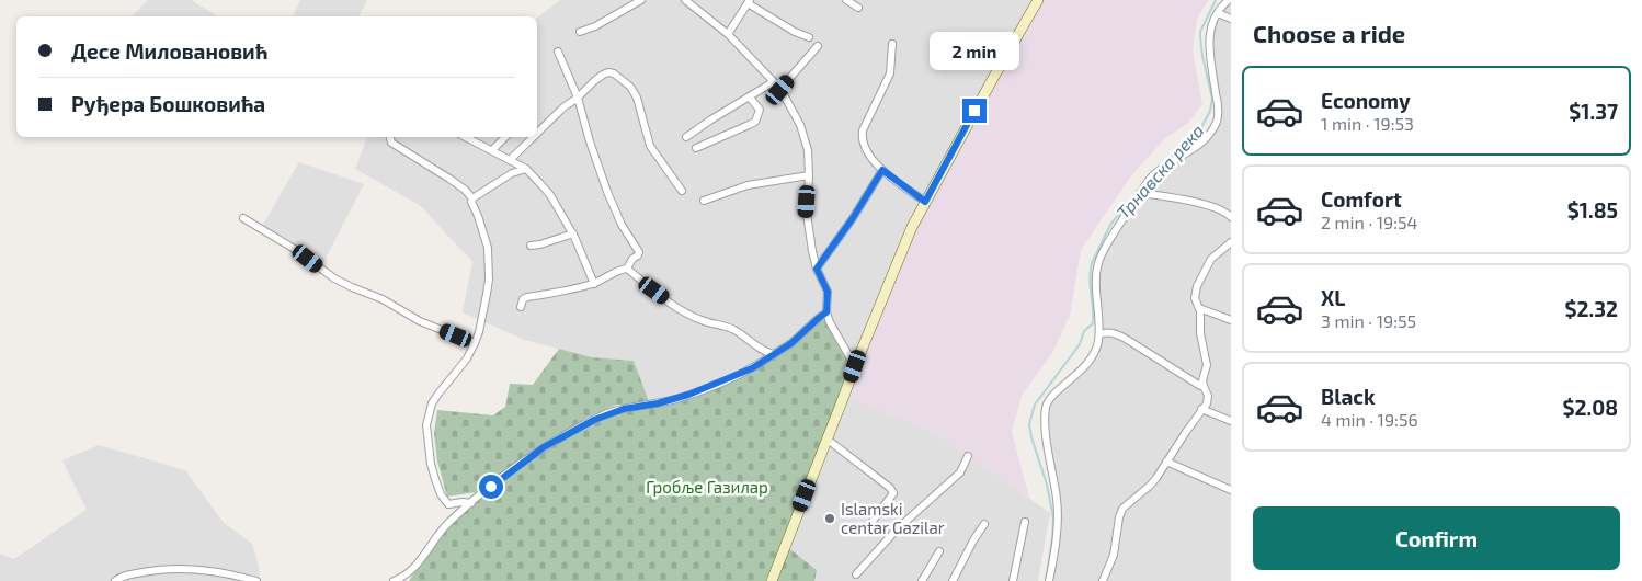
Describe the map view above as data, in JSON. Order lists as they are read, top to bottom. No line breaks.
{"water":["Трнавска река"],"parks":["Гробље Газилар"],"places":["Islamski centar Gazilar"],"page":{"heading":"Choose a ride","banner":["Десе Миловановић","Руђера Бошковића"],"bubble":"2 min","list":[{"name":"Economy","note":"1 min · 19:53","value":"$1.37"},{"name":"Comfort","note":"2 min · 19:54","value":"$1.85"},{"name":"XL","note":"3 min · 19:55","value":"$2.32"},{"name":"Black","note":"4 min · 19:56","value":"$2.08"}],"buttons":"Confirm"}}
